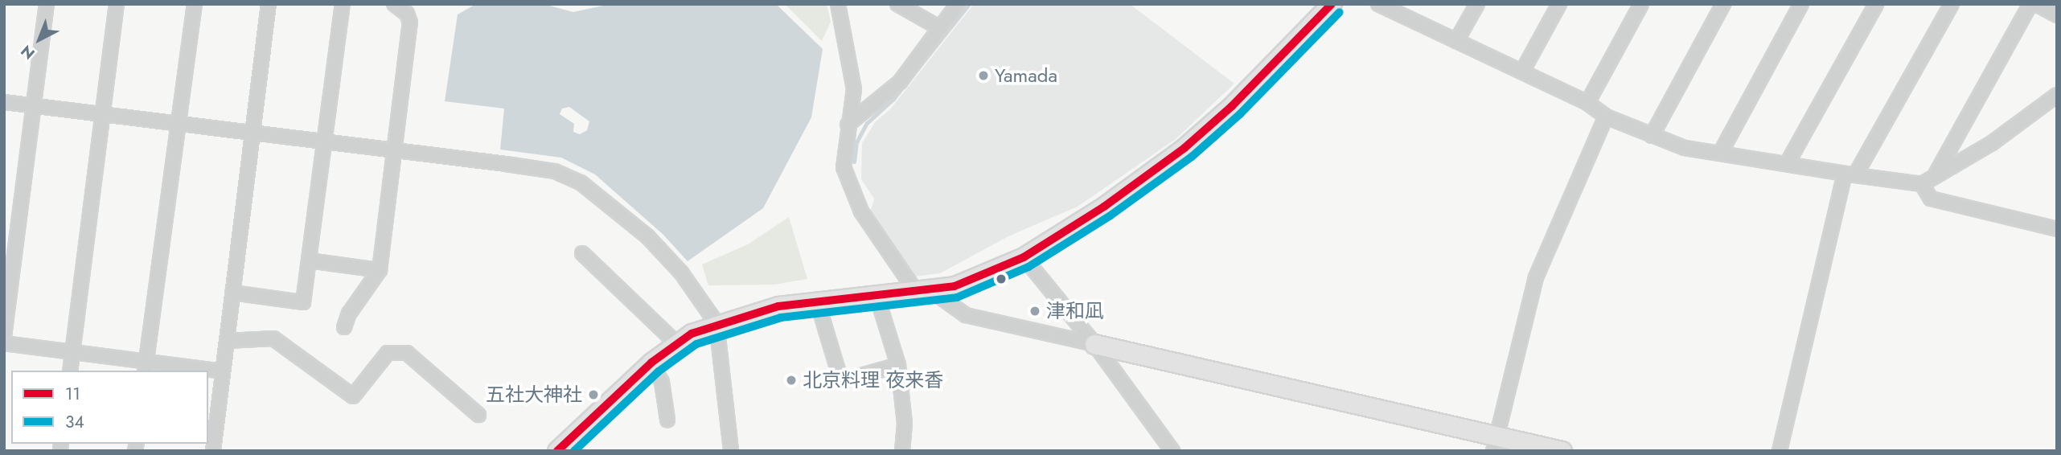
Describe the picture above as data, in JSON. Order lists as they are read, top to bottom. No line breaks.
{"places":["Yamada","津和凪","北京料理 夜来香","五社大神社"],"lines":["transit line 11","transit line 34"],"legend":["11","34"],"north":"bottom left"}
